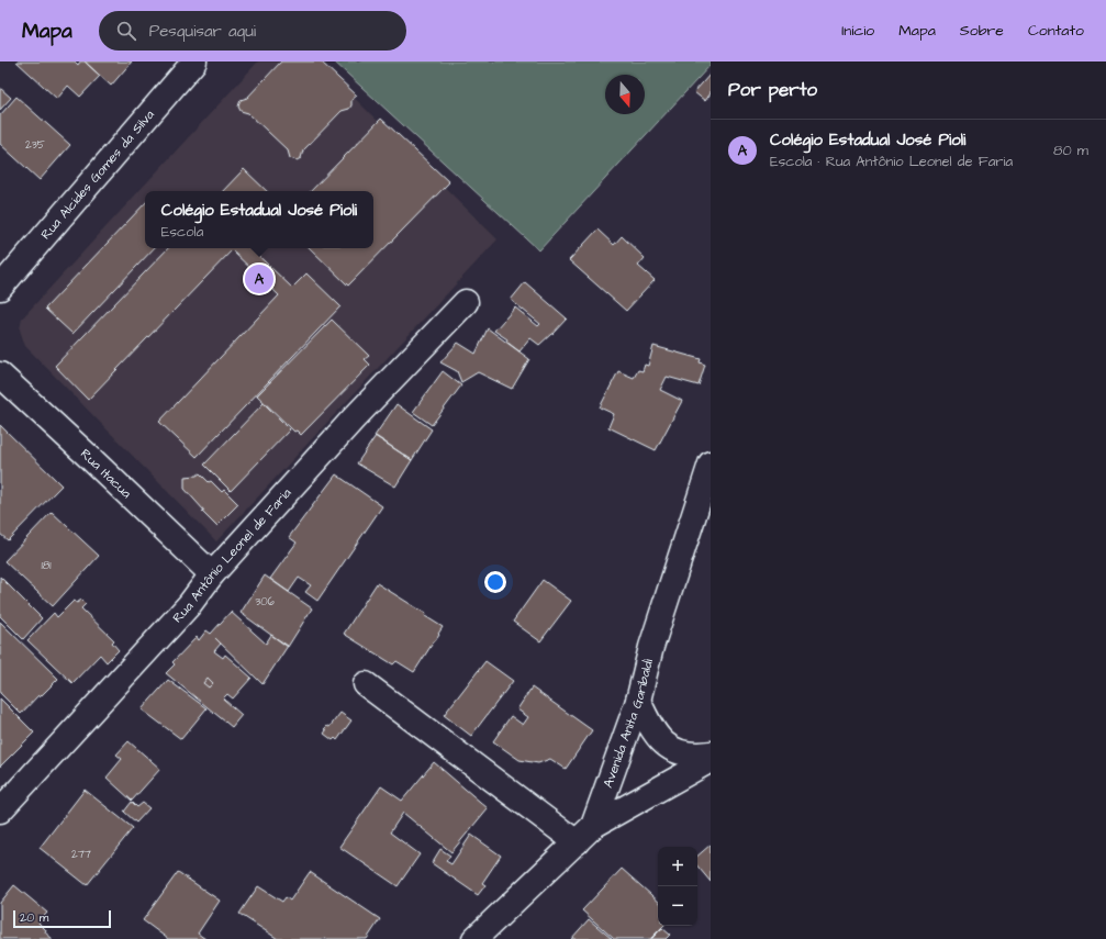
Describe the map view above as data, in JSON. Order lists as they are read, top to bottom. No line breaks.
{"streets":{"street":["Rua Alcides Gomes da Silva","Rua Itacua","Rua Antônio Leonel de Faria","Avenida Anita Garibaldi"]},"crossings":[["Rua Itacua","Rua Antônio Leonel de Faria"]],"house_numbers":["235","181","306","277"],"scale_bar":"20 m","north":"bottom","page":{"header":"Mapa","search":"Pesquisar aqui","nav":["Início","Mapa","Sobre","Contato"],"heading":"Por perto","list":[{"mark":"A","name":"Colégio Estadual José Pioli","note":"Escola · Rua Antônio Leonel de Faria","value":"80 m"}],"popup":["Colégio Estadual José Pioli","Escola"],"pins":"A","map_buttons":["+","−"],"scale":"20 m"}}
